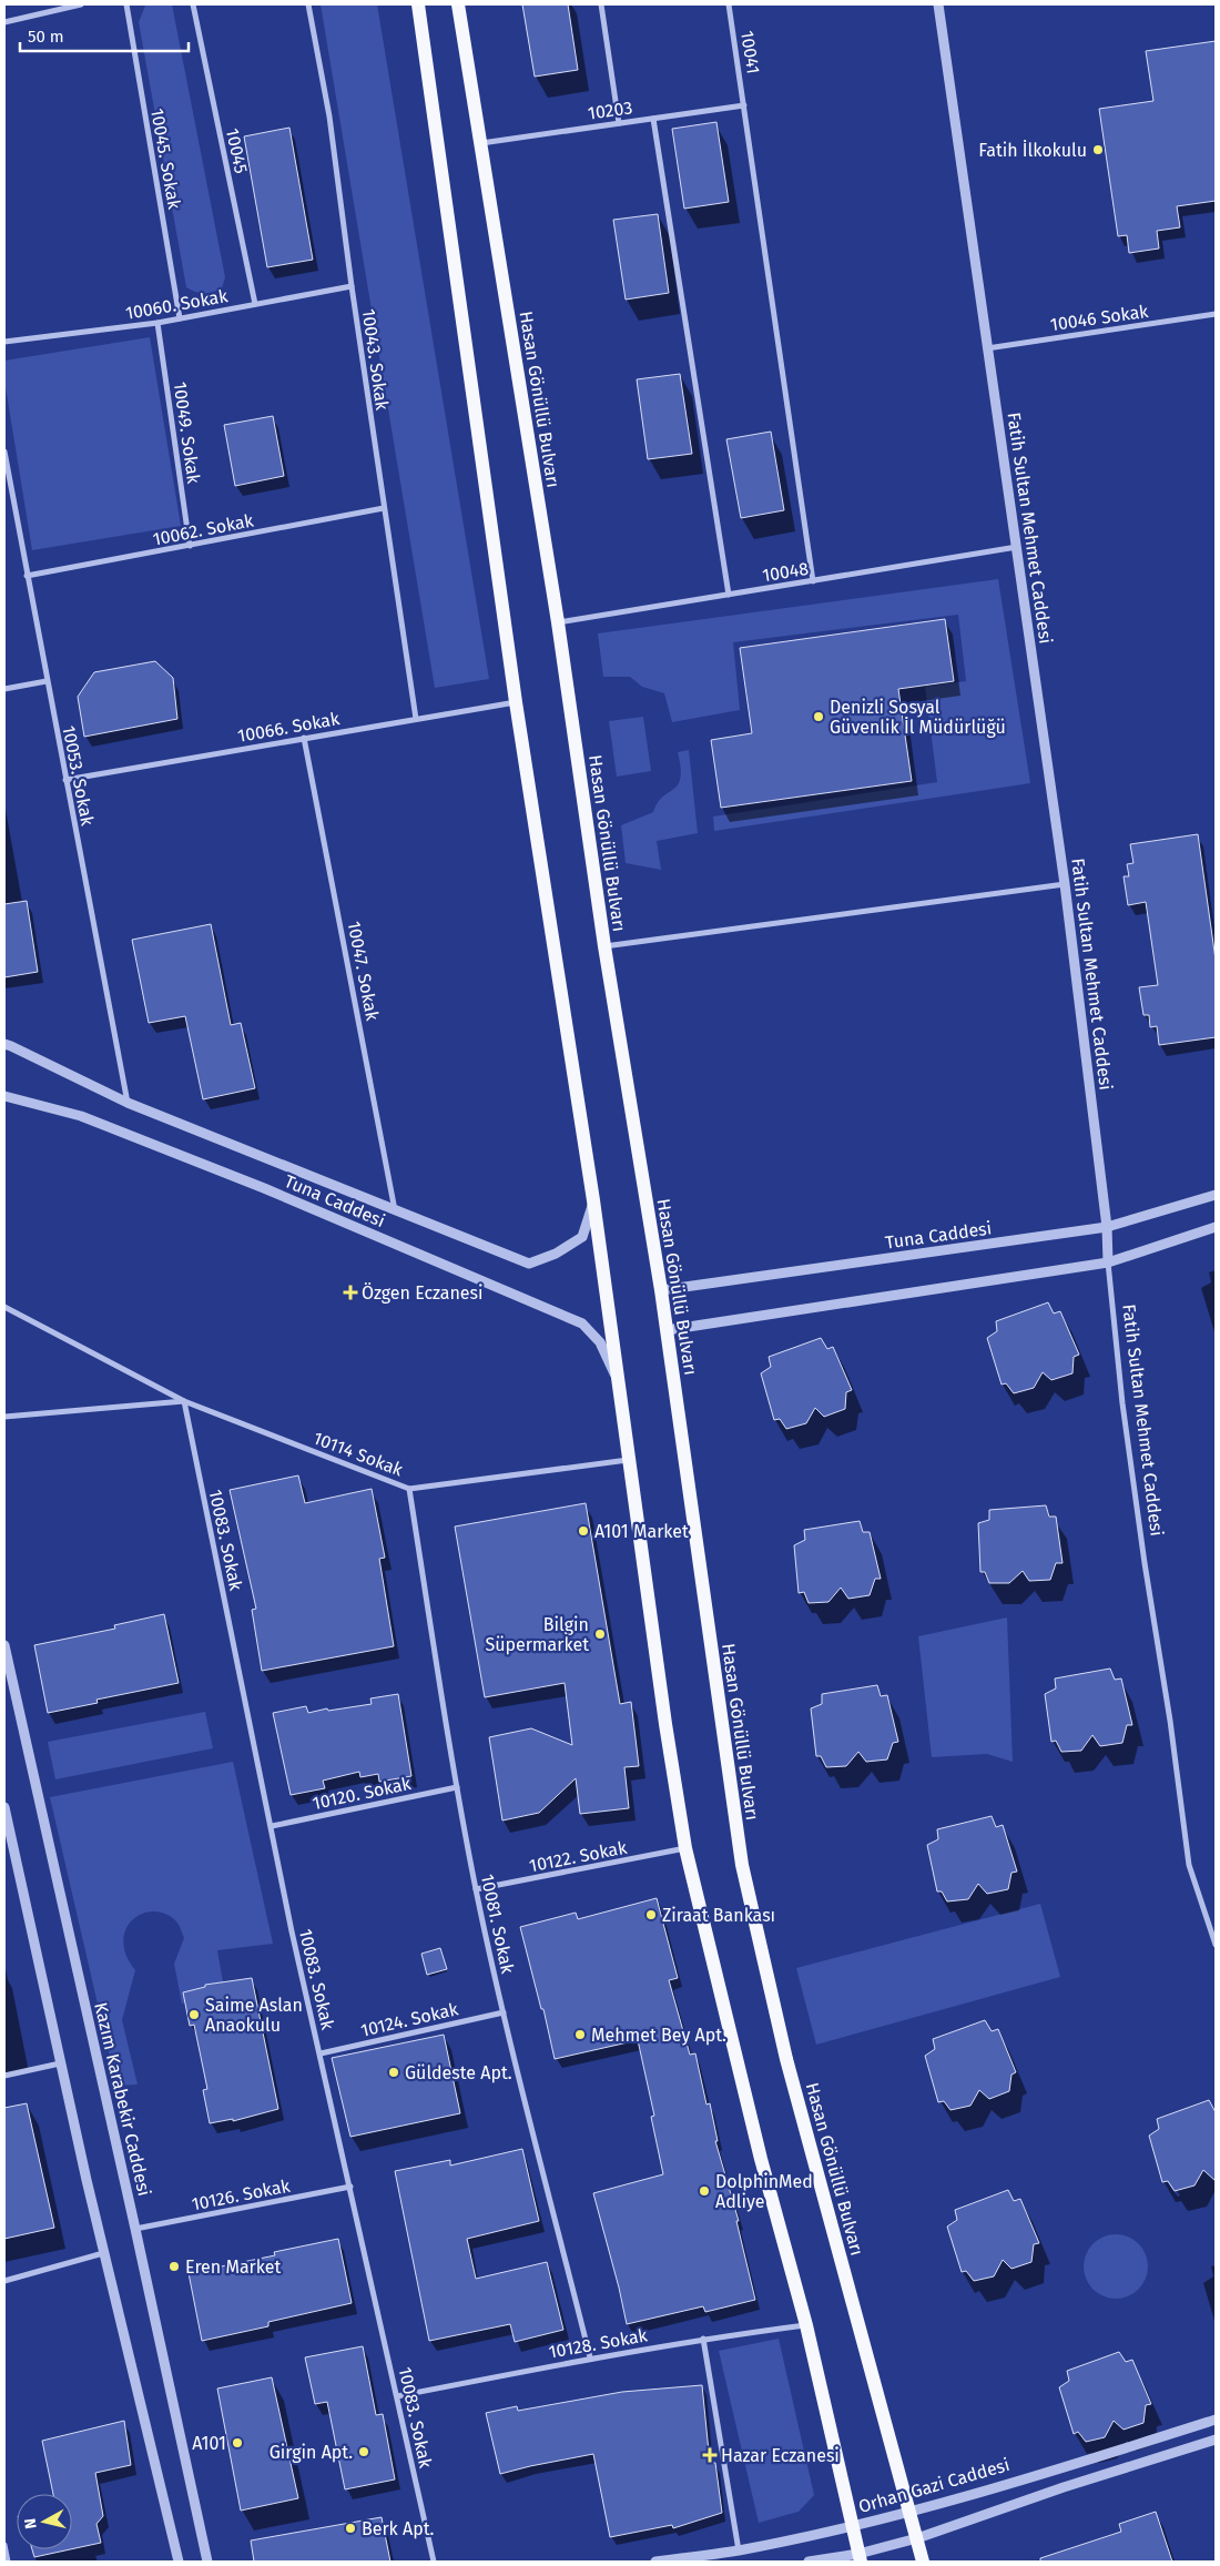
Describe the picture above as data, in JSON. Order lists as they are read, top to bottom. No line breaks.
{"streets":{"main road":["Hasan Gönüllü Bulvarı"],"street":["10041","10203","10045","10045. Sokak","10060. Sokak","10046 Sokak","10043. Sokak","10049. Sokak","Fatih Sultan Mehmet Caddesi","10062. Sokak","10048","10066. Sokak","10053. Sokak","10047. Sokak","Tuna Caddesi","10114 Sokak","10083. Sokak","10120. Sokak","10122. Sokak","10081. Sokak","10124. Sokak","Kazım Karabekir Caddesi","10126. Sokak","10128. Sokak","Orhan Gazi Caddesi"]},"crossings":[["10041","10203"],["10041","10048"],["10203","Hasan Gönüllü Bulvarı"],["10045","10060. Sokak"],["10045. Sokak","10060. Sokak"],["10060. Sokak","10043. Sokak"],["10060. Sokak","10049. Sokak"],["10046 Sokak","Fatih Sultan Mehmet Caddesi"],["10043. Sokak","10062. Sokak"],["10043. Sokak","10066. Sokak"],["Hasan Gönüllü Bulvarı","10048"],["Hasan Gönüllü Bulvarı","Tuna Caddesi"],["Hasan Gönüllü Bulvarı","Orhan Gazi Caddesi"],["10049. Sokak","10062. Sokak"],["Fatih Sultan Mehmet Caddesi","10048"],["Fatih Sultan Mehmet Caddesi","Tuna Caddesi"],["10062. Sokak","10053. Sokak"],["10066. Sokak","10053. Sokak"],["10066. Sokak","10047. Sokak"],["10053. Sokak","Tuna Caddesi"],["10047. Sokak","Tuna Caddesi"],["10114 Sokak","10083. Sokak"],["10114 Sokak","10081. Sokak"],["10083. Sokak","10120. Sokak"],["10083. Sokak","10124. Sokak"],["10083. Sokak","10126. Sokak"],["10083. Sokak","10128. Sokak"],["10120. Sokak","10081. Sokak"],["10122. Sokak","10081. Sokak"],["10081. Sokak","10124. Sokak"],["10081. Sokak","10128. Sokak"],["Kazım Karabekir Caddesi","10126. Sokak"]],"places":{"other":["Fatih İlkokulu","Denizli Sosyal Güvenlik İl Müdürlüğü","A101 Market","Bilgin Süpermarket","Ziraat Bankası","Saime Aslan Anaokulu","Mehmet Bey Apt.","Güldeste Apt.","DolphinMed Adliye","Eren Market","A101","Girgin Apt.","Berk Apt."],"health":["Özgen Eczanesi","Hazar Eczanesi"]},"scale_bar":"50 m","north":"left"}
